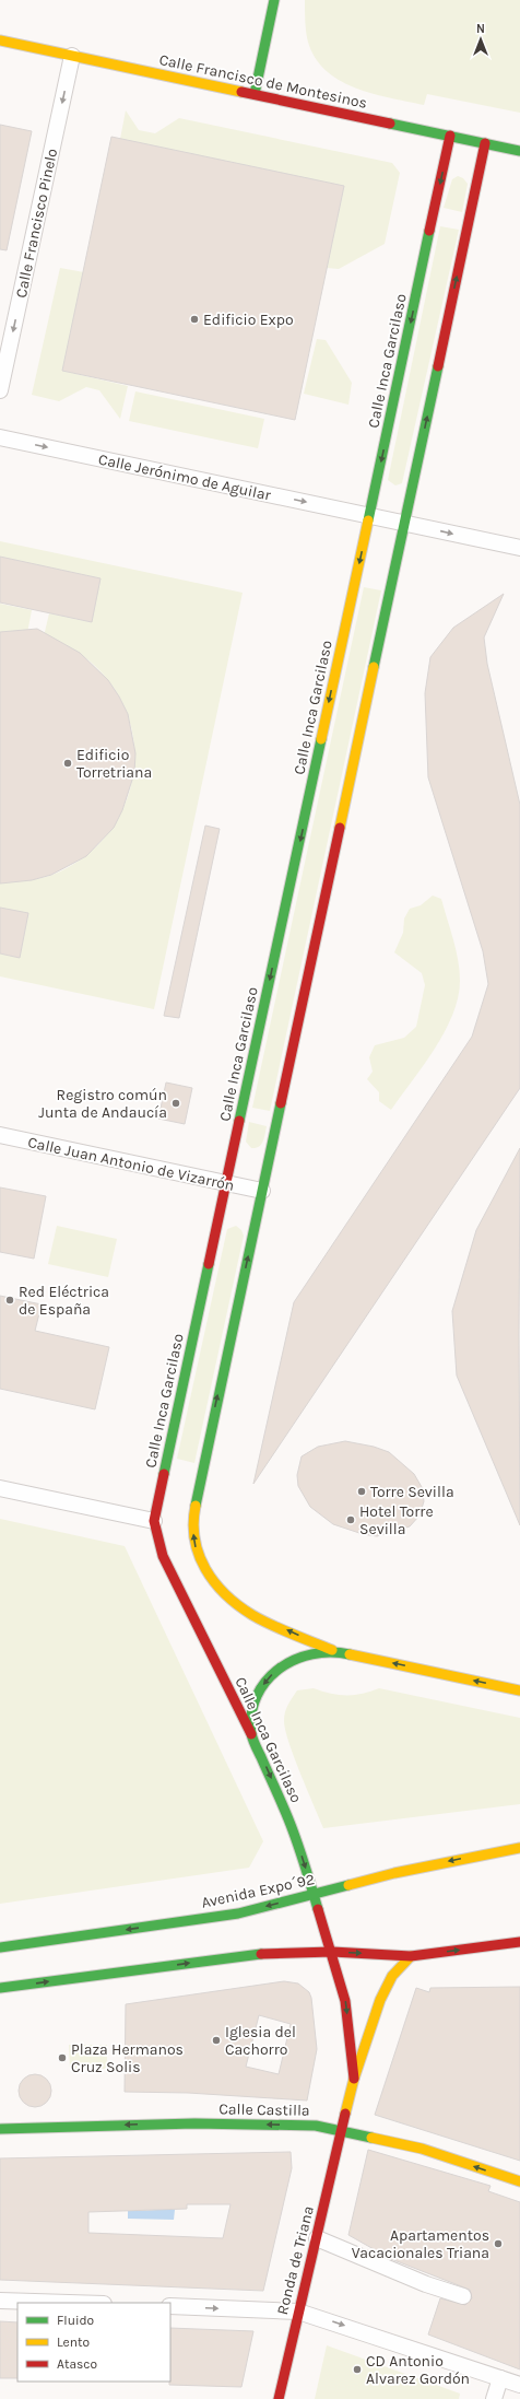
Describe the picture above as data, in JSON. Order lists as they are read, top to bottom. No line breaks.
{"streets":{"street":["Calle Francisco de Montesinos","Calle Francisco Pinelo","Calle Inca Garcilaso","Calle Jerónimo de Aguilar","Calle Juan Antonio de Vizarrón","Avenida Expo´92","Calle Castilla","Ronda de Triana"]},"crossings":[["Calle Francisco de Montesinos","Calle Francisco Pinelo"],["Calle Francisco de Montesinos","Calle Inca Garcilaso"],["Calle Inca Garcilaso","Calle Jerónimo de Aguilar"],["Calle Inca Garcilaso","Calle Juan Antonio de Vizarrón"],["Calle Inca Garcilaso","Avenida Expo´92"],["Calle Inca Garcilaso","Ronda de Triana"],["Calle Castilla","Ronda de Triana"]],"one_way":["Calle Francisco Pinelo","Calle Jerónimo de Aguilar","Calle Castilla"],"places":["Edificio Expo","Edificio Torretriana","Registro común Junta de Andaucía","Red Eléctrica de España","Torre Sevilla","Hotel Torre Sevilla","Iglesia del Cachorro","Plaza Hermanos Cruz Solis","Apartamentos Vacacionales Triana","CD Antonio Alvarez Gordón"],"legend":["Fluido","Lento","Atasco"],"north":"top"}
